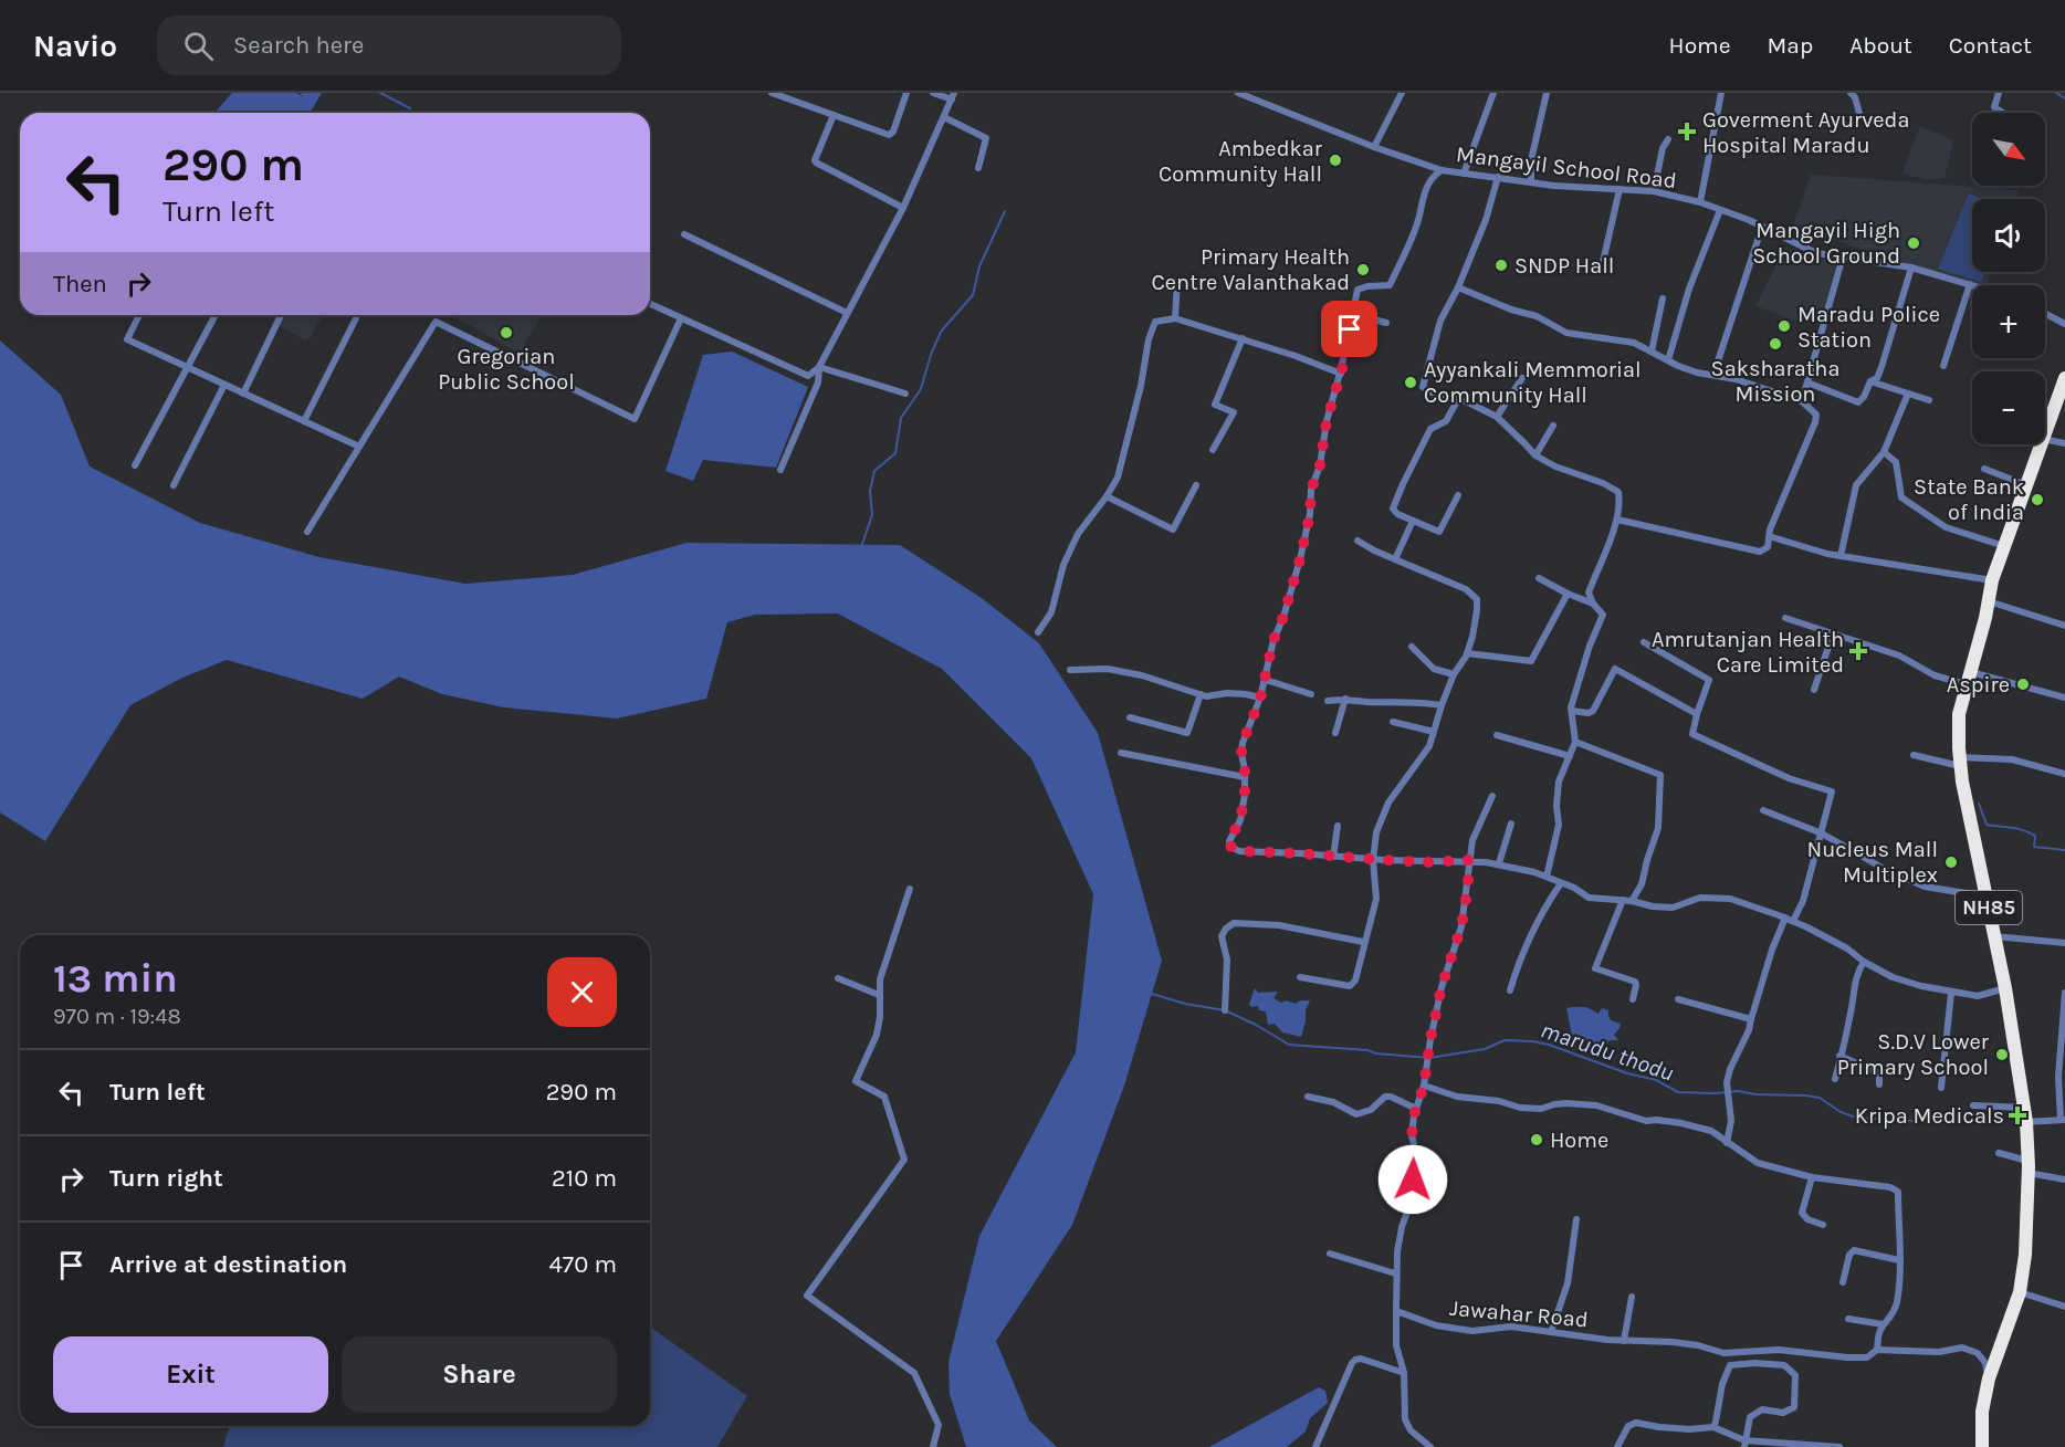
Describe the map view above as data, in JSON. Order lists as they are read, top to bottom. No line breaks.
{"streets":{"highway":["NH85"],"street":["Mangayil School Road","Jawahar Road"]},"crossings":[["NH85","Jawahar Road"]],"water":["marudu thodu"],"places":{"health":["Goverment Ayurveda Hospital Maradu","Amrutanjan Health Care Limited","Kripa Medicals"],"other":["Ambedkar Community Hall","Mangayil High School Ground","SNDP Hall","Primary Health Centre Valanthakad","Maradu Police Station","Gregorian Public School","Saksharatha Mission","Ayyankali Memmorial Community Hall","State Bank of India","Aspire","Nucleus Mall Multiplex","S.D.V Lower Primary School","Home"]},"north":"bottom right","page":{"header":"Navio","search":"Search here","nav":["Home","Map","About","Contact"],"map_buttons":["+","−"],"turn":["290 m","Turn left"],"then":"Then","heading":["13 min","970 m · 19:48"],"list":[{"name":"Turn left","value":"290 m"},{"name":"Turn right","value":"210 m"},{"name":"Arrive at destination","value":"470 m"}],"buttons":["Exit","Share"]}}
